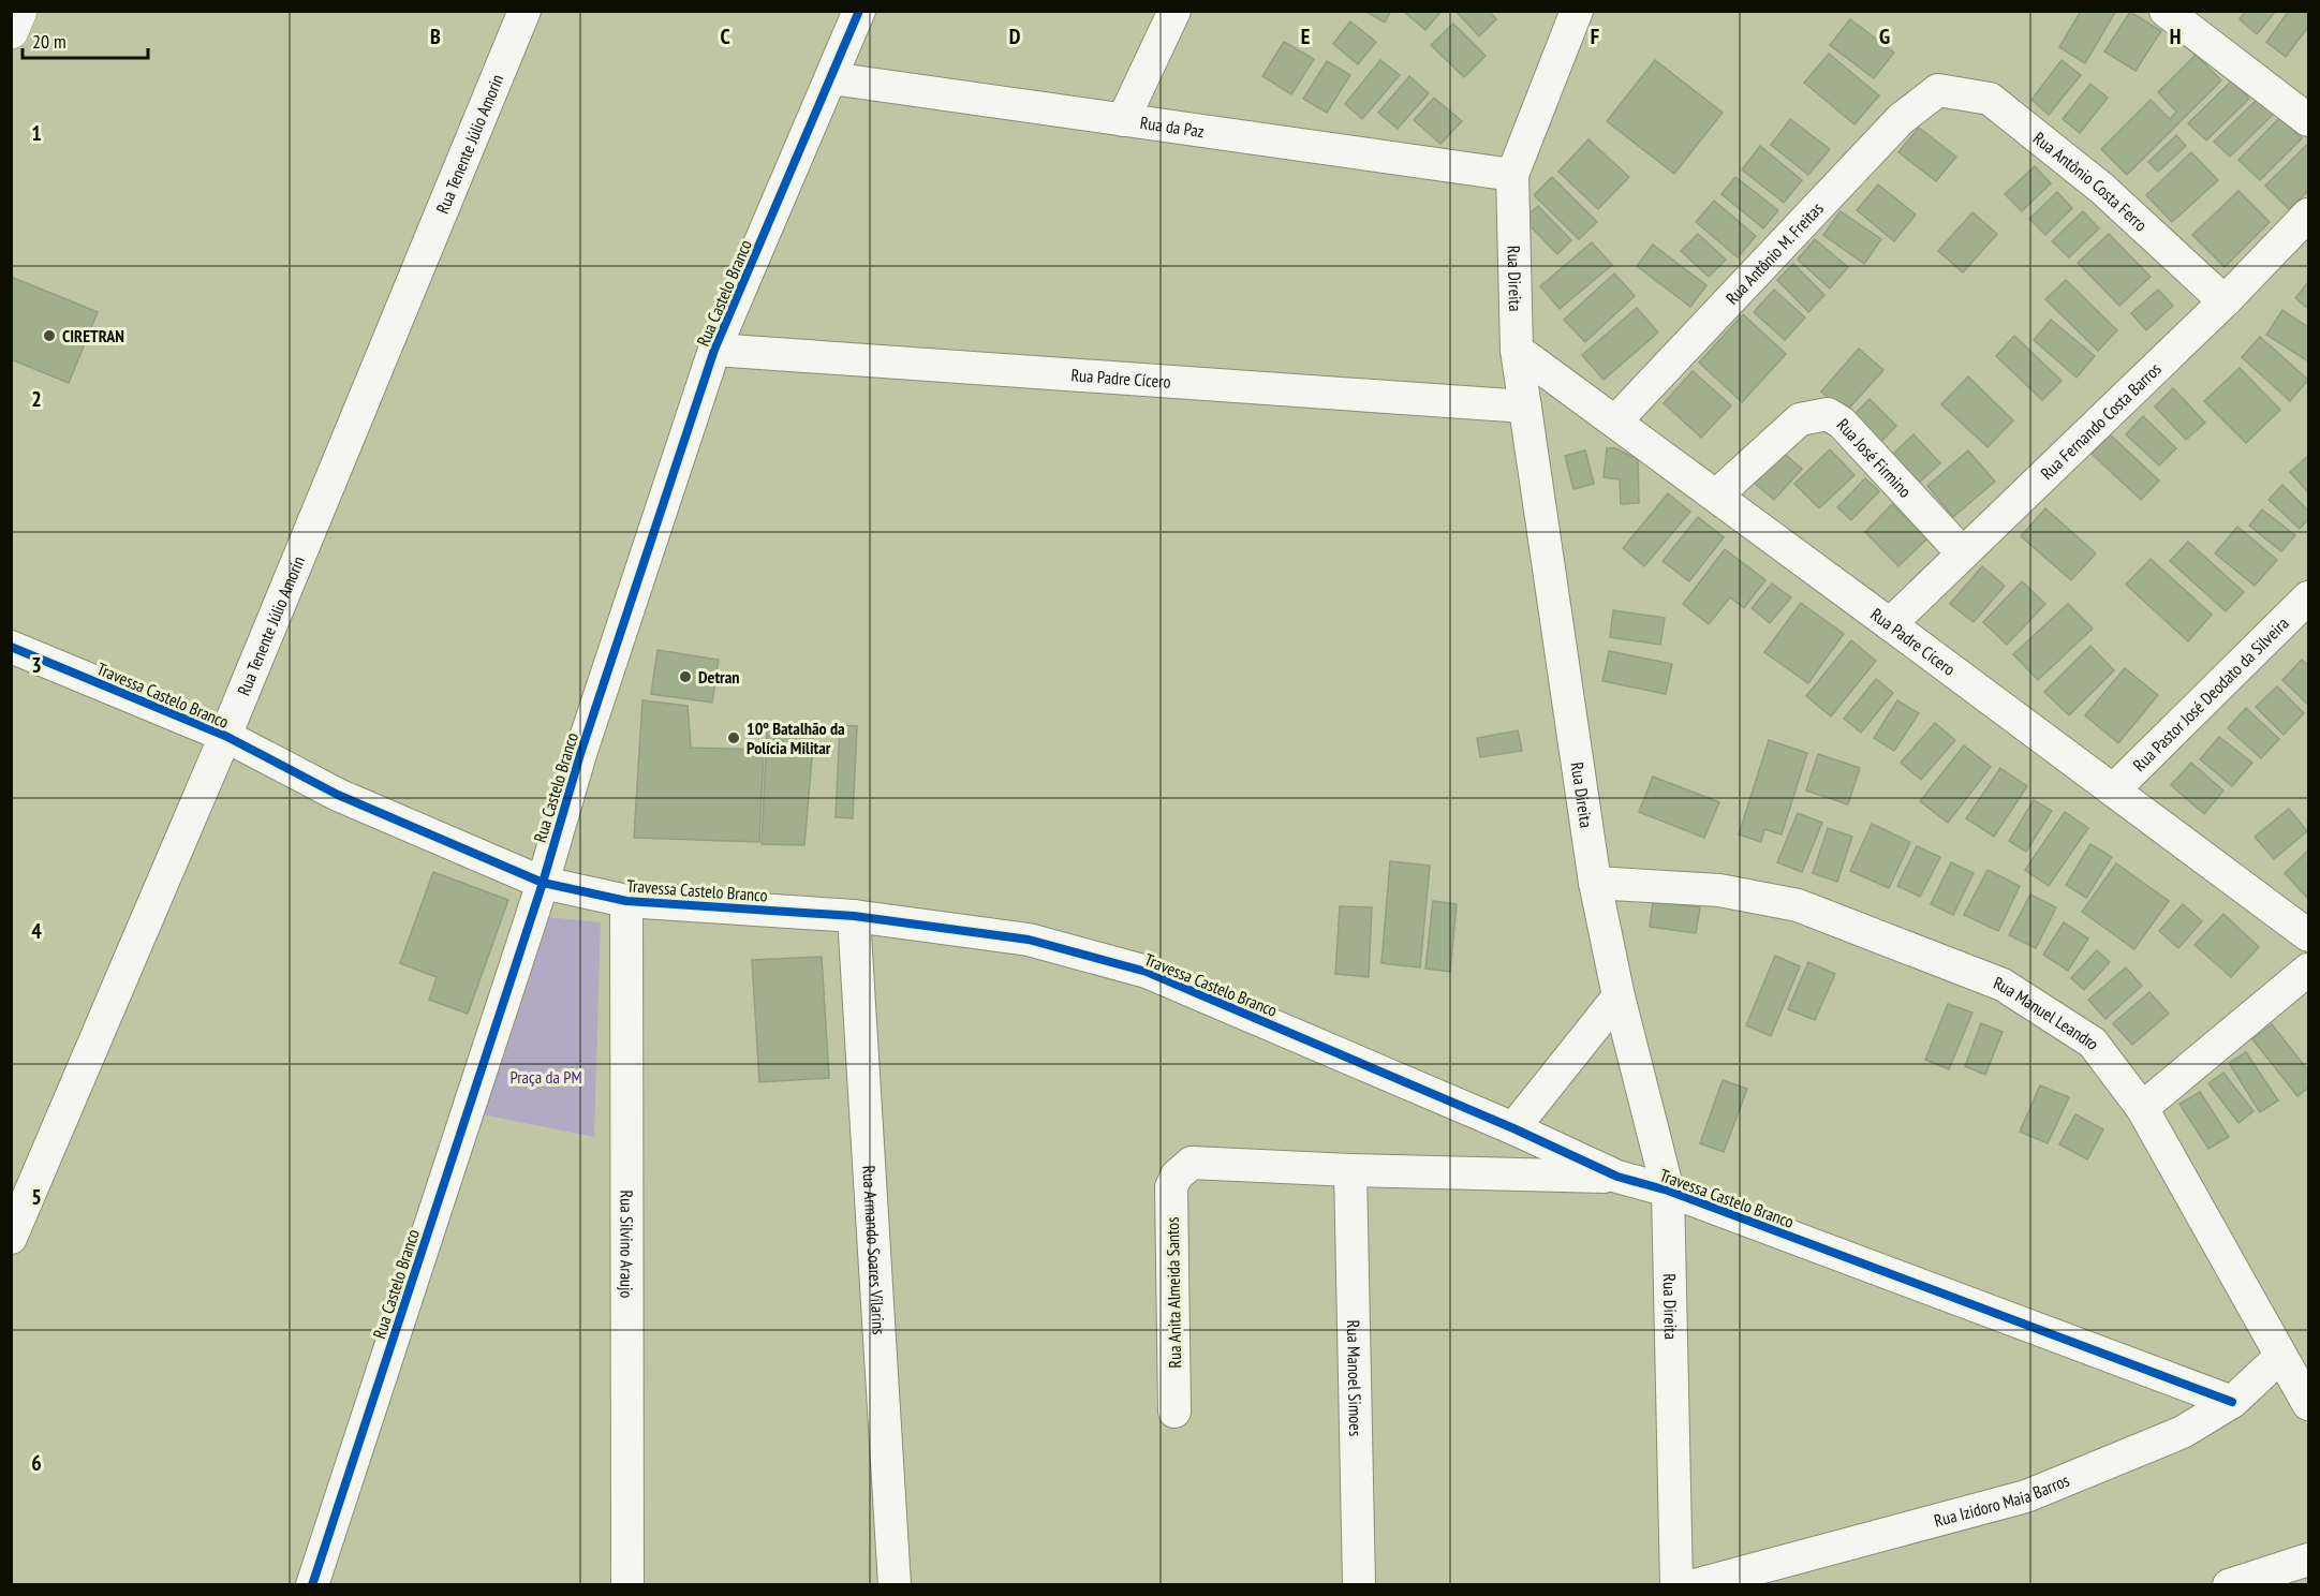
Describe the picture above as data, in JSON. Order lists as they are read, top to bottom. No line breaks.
{"streets":{"street":["Rua da Paz","Rua Tenente Júlio Amorin","Rua Antônio Costa Ferro","Rua Antônio M. Freitas","Rua Direita","Rua Castelo Branco","Rua Padre Cícero","Rua Fernando Costa Barros","Rua José Firmino","Rua Pastor José Deodato da Silveira","Travessa Castelo Branco","Rua Manuel Leandro","Rua Silvino Araujo","Rua Armando Soares Vilarins","Rua Anita Almeida Santos","Rua Manoel Simoes","Rua Izidoro Maia Barros"]},"crossings":[["Rua da Paz","Rua Direita"],["Rua da Paz","Rua Castelo Branco"],["Rua Tenente Júlio Amorin","Travessa Castelo Branco"],["Rua Antônio Costa Ferro","Rua Antônio M. Freitas"],["Rua Antônio Costa Ferro","Rua Fernando Costa Barros"],["Rua Antônio M. Freitas","Rua Padre Cícero"],["Rua Direita","Rua Padre Cícero"],["Rua Direita","Travessa Castelo Branco"],["Rua Direita","Rua Manuel Leandro"],["Rua Castelo Branco","Rua Padre Cícero"],["Rua Castelo Branco","Travessa Castelo Branco"],["Rua Padre Cícero","Rua Fernando Costa Barros"],["Rua Padre Cícero","Rua José Firmino"],["Rua Padre Cícero","Rua Pastor José Deodato da Silveira"],["Rua Fernando Costa Barros","Rua José Firmino"],["Travessa Castelo Branco","Rua Silvino Araujo"],["Travessa Castelo Branco","Rua Armando Soares Vilarins"],["Travessa Castelo Branco","Rua Izidoro Maia Barros"],["Rua Manuel Leandro","Rua Izidoro Maia Barros"],["Rua Anita Almeida Santos","Rua Manoel Simoes"]],"parks":["Praça da PM"],"places":["CIRETRAN","Detran","10º Batalhão da Polícia Militar"],"scale_bar":"20 m","grid":{"columns":["B","C","D","E","F","G","H"],"rows":["1","2","3","4","5","6"]}}
